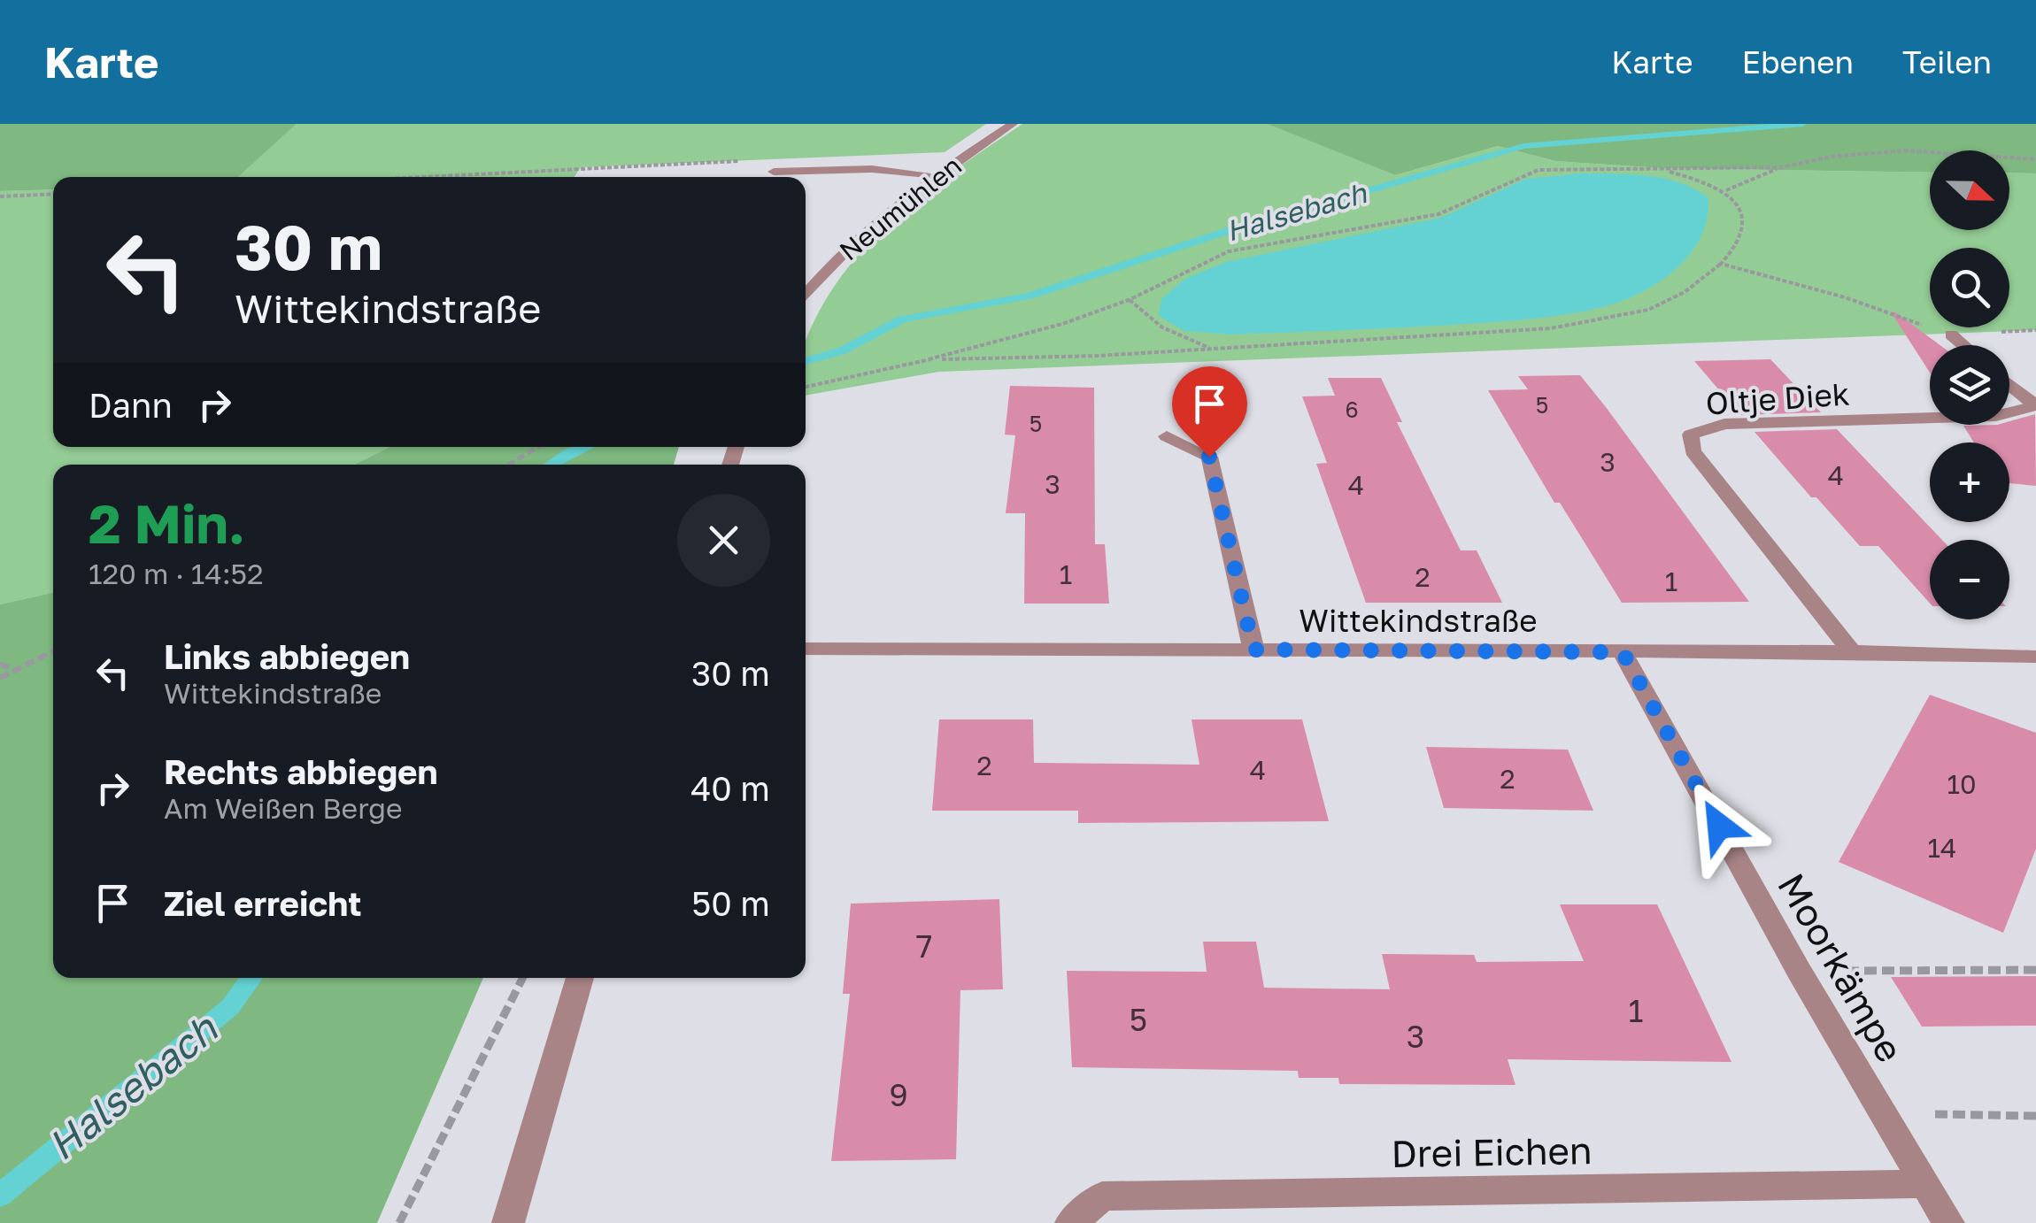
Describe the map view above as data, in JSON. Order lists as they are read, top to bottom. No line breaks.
{"streets":{"street":["Neumühlen","Oltje Diek","Wittekindstraße","Moorkämpe","Drei Eichen"]},"crossings":[["Oltje Diek","Wittekindstraße"],["Wittekindstraße","Moorkämpe"],["Moorkämpe","Drei Eichen"]],"water":["Halsebach"],"house_numbers":["5","6","5","3","4","3","4","1","2","1","2","4","2","10","14","7","1","5","3","9"],"north":"right","page":{"header":"Karte","nav":["Karte","Ebenen","Teilen"],"map_buttons":["+","−"],"turn":["30 m","Wittekindstraße"],"then":"Dann","heading":["2 Min.","120 m · 14:52"],"list":[{"name":"Links abbiegen","note":"Wittekindstraße","value":"30 m"},{"name":"Rechts abbiegen","note":"Am Weißen Berge","value":"40 m"},{"name":"Ziel erreicht","value":"50 m"}]}}
